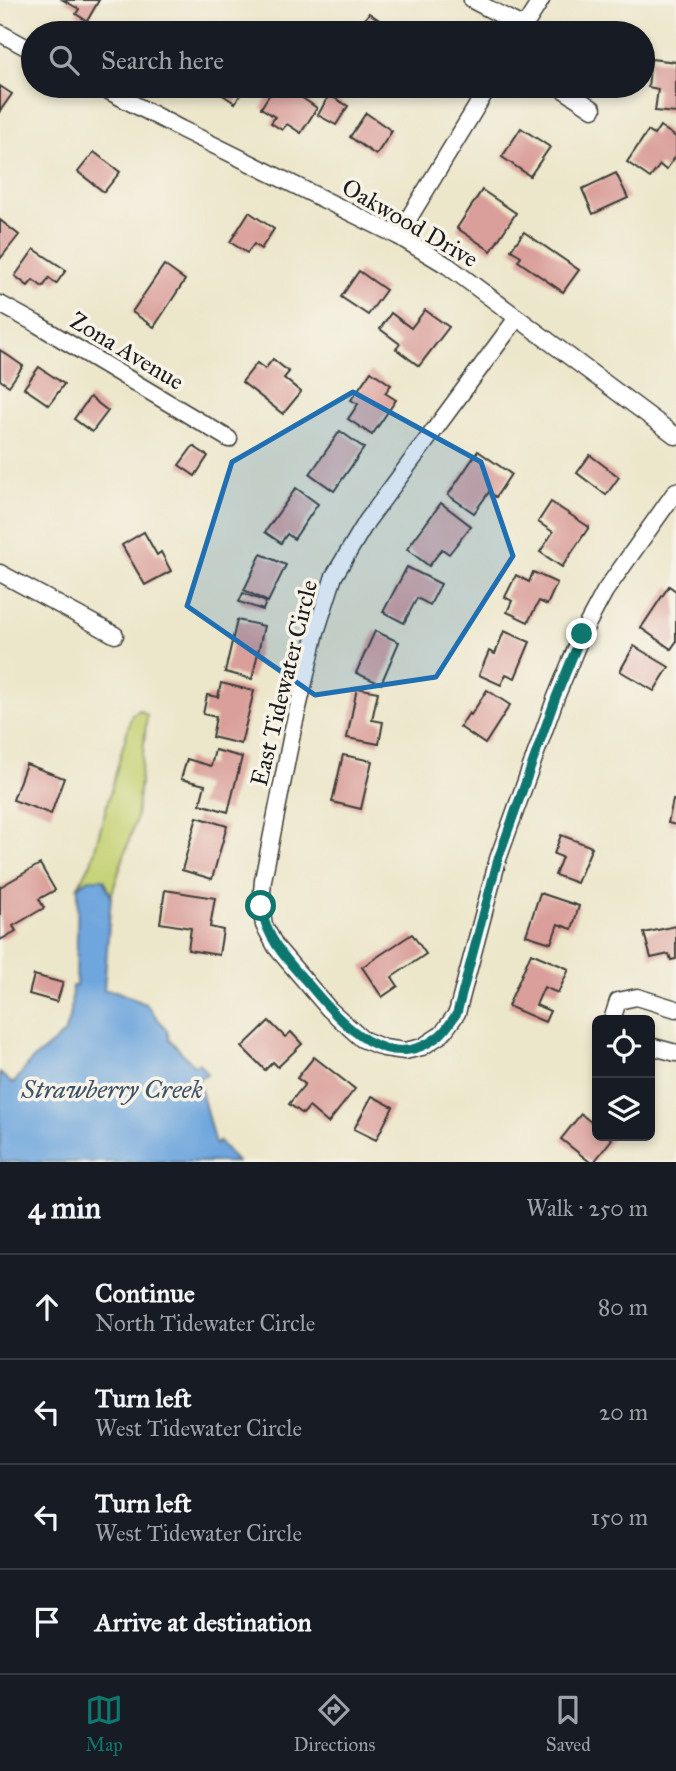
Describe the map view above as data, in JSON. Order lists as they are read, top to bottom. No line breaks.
{"streets":{"street":["Oakwood Drive","Zona Avenue","East Tidewater Circle"]},"crossings":[["Oakwood Drive","East Tidewater Circle"]],"water":["Strawberry Creek"],"page":{"search":"Search here","heading":["4 min","Walk · 250 m"],"list":[["Continue","North Tidewater Circle","80 m"],["Turn left","West Tidewater Circle","20 m"],["Turn left","West Tidewater Circle","150 m"],"Arrive at destination"],"nav":["Map","Directions","Saved"]}}
